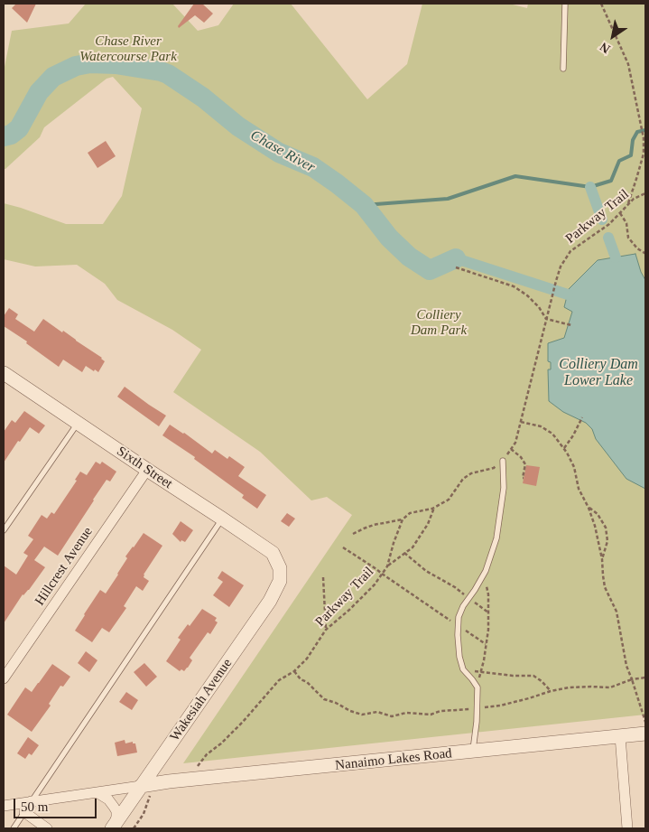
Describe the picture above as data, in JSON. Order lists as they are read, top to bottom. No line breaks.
{"streets":{"street":["Sixth Street","Hillcrest Avenue","Wakesiah Avenue","Nanaimo Lakes Road"],"path":["Parkway Trail"]},"crossings":[["Sixth Street","Hillcrest Avenue"],["Sixth Street","Wakesiah Avenue"],["Wakesiah Avenue","Nanaimo Lakes Road"]],"water":["Chase River","Colliery Dam Lower Lake"],"parks":["Chase River Watercourse Park","Colliery Dam Park"],"scale_bar":"50 m","north":"bottom left"}
